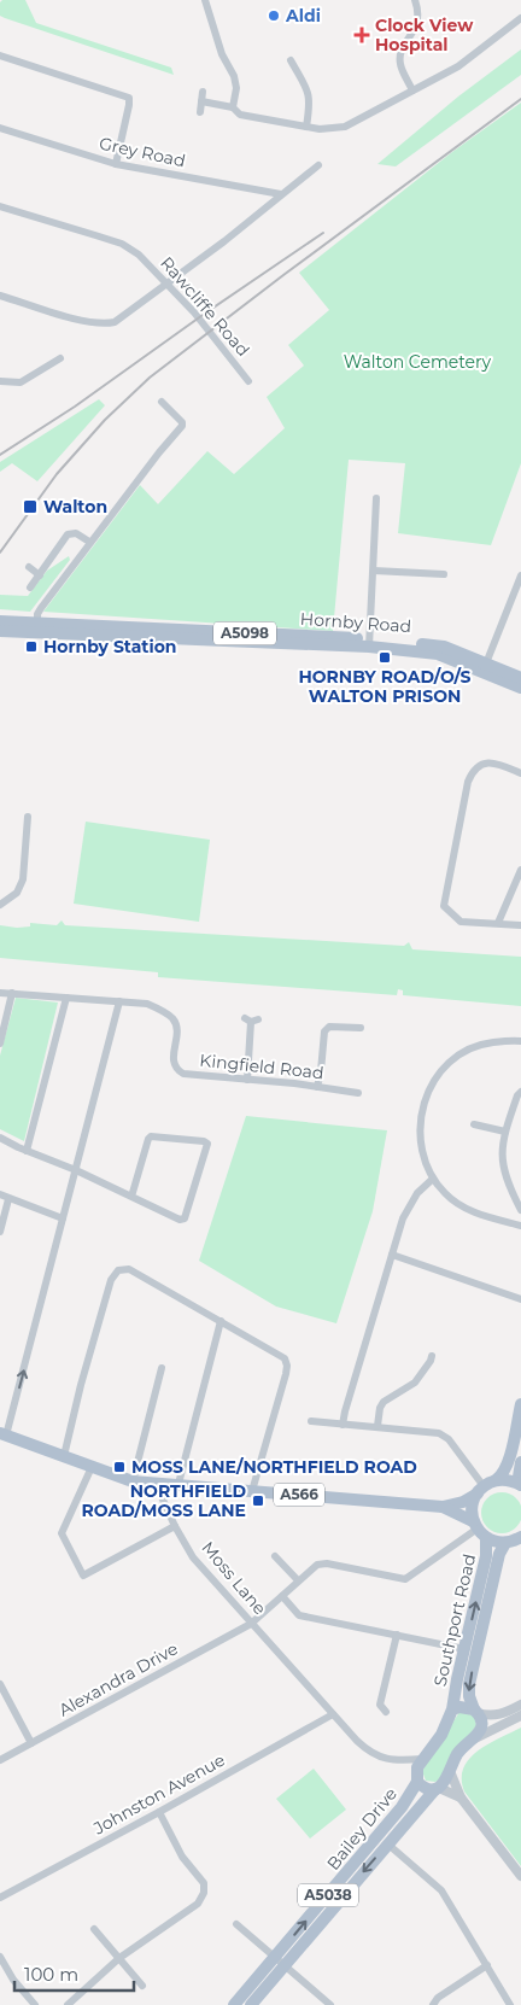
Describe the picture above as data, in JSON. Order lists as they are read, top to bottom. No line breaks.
{"streets":{"main road":["Hornby Road","A5098","A566","Southport Road","Bailey Drive","A5038"],"street":["Grey Road","Rawcliffe Road","Kingfield Road","Moss Lane","Alexandra Drive","Johnston Avenue"]},"crossings":[["A566","Moss Lane"],["A566","Southport Road"],["A566","Alexandra Drive"],["Moss Lane","Alexandra Drive"],["Moss Lane","Johnston Avenue"],["Moss Lane","Bailey Drive"],["Moss Lane","A5038"],["Southport Road","Alexandra Drive"],["Southport Road","A5038"],["Bailey Drive","A5038"]],"parks":["Walton Cemetery"],"places":{"other":["Aldi"],"health":["Clock View Hospital"],"transit":["Walton","Hornby Station","HORNBY ROAD/O/S WALTON PRISON","MOSS LANE/NORTHFIELD ROAD","NORTHFIELD ROAD/MOSS LANE"]},"scale_bar":"100 m"}
